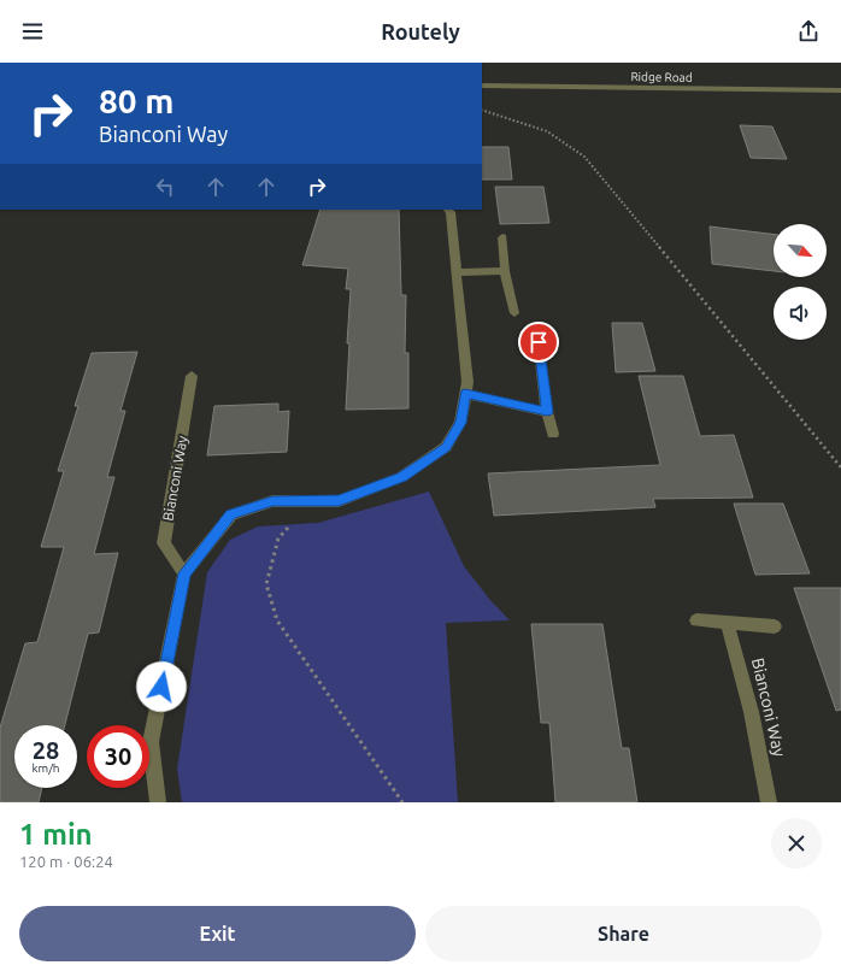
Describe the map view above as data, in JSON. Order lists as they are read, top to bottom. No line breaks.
{"streets":{"street":["Ridge Road","Bianconi Way"]},"north":"bottom right","page":{"header":"Routely","turn":["80 m","Bianconi Way"],"speed":"28 km/h","limit":"30","heading":["1 min","120 m · 06:24"],"buttons":["Exit","Share"]}}
